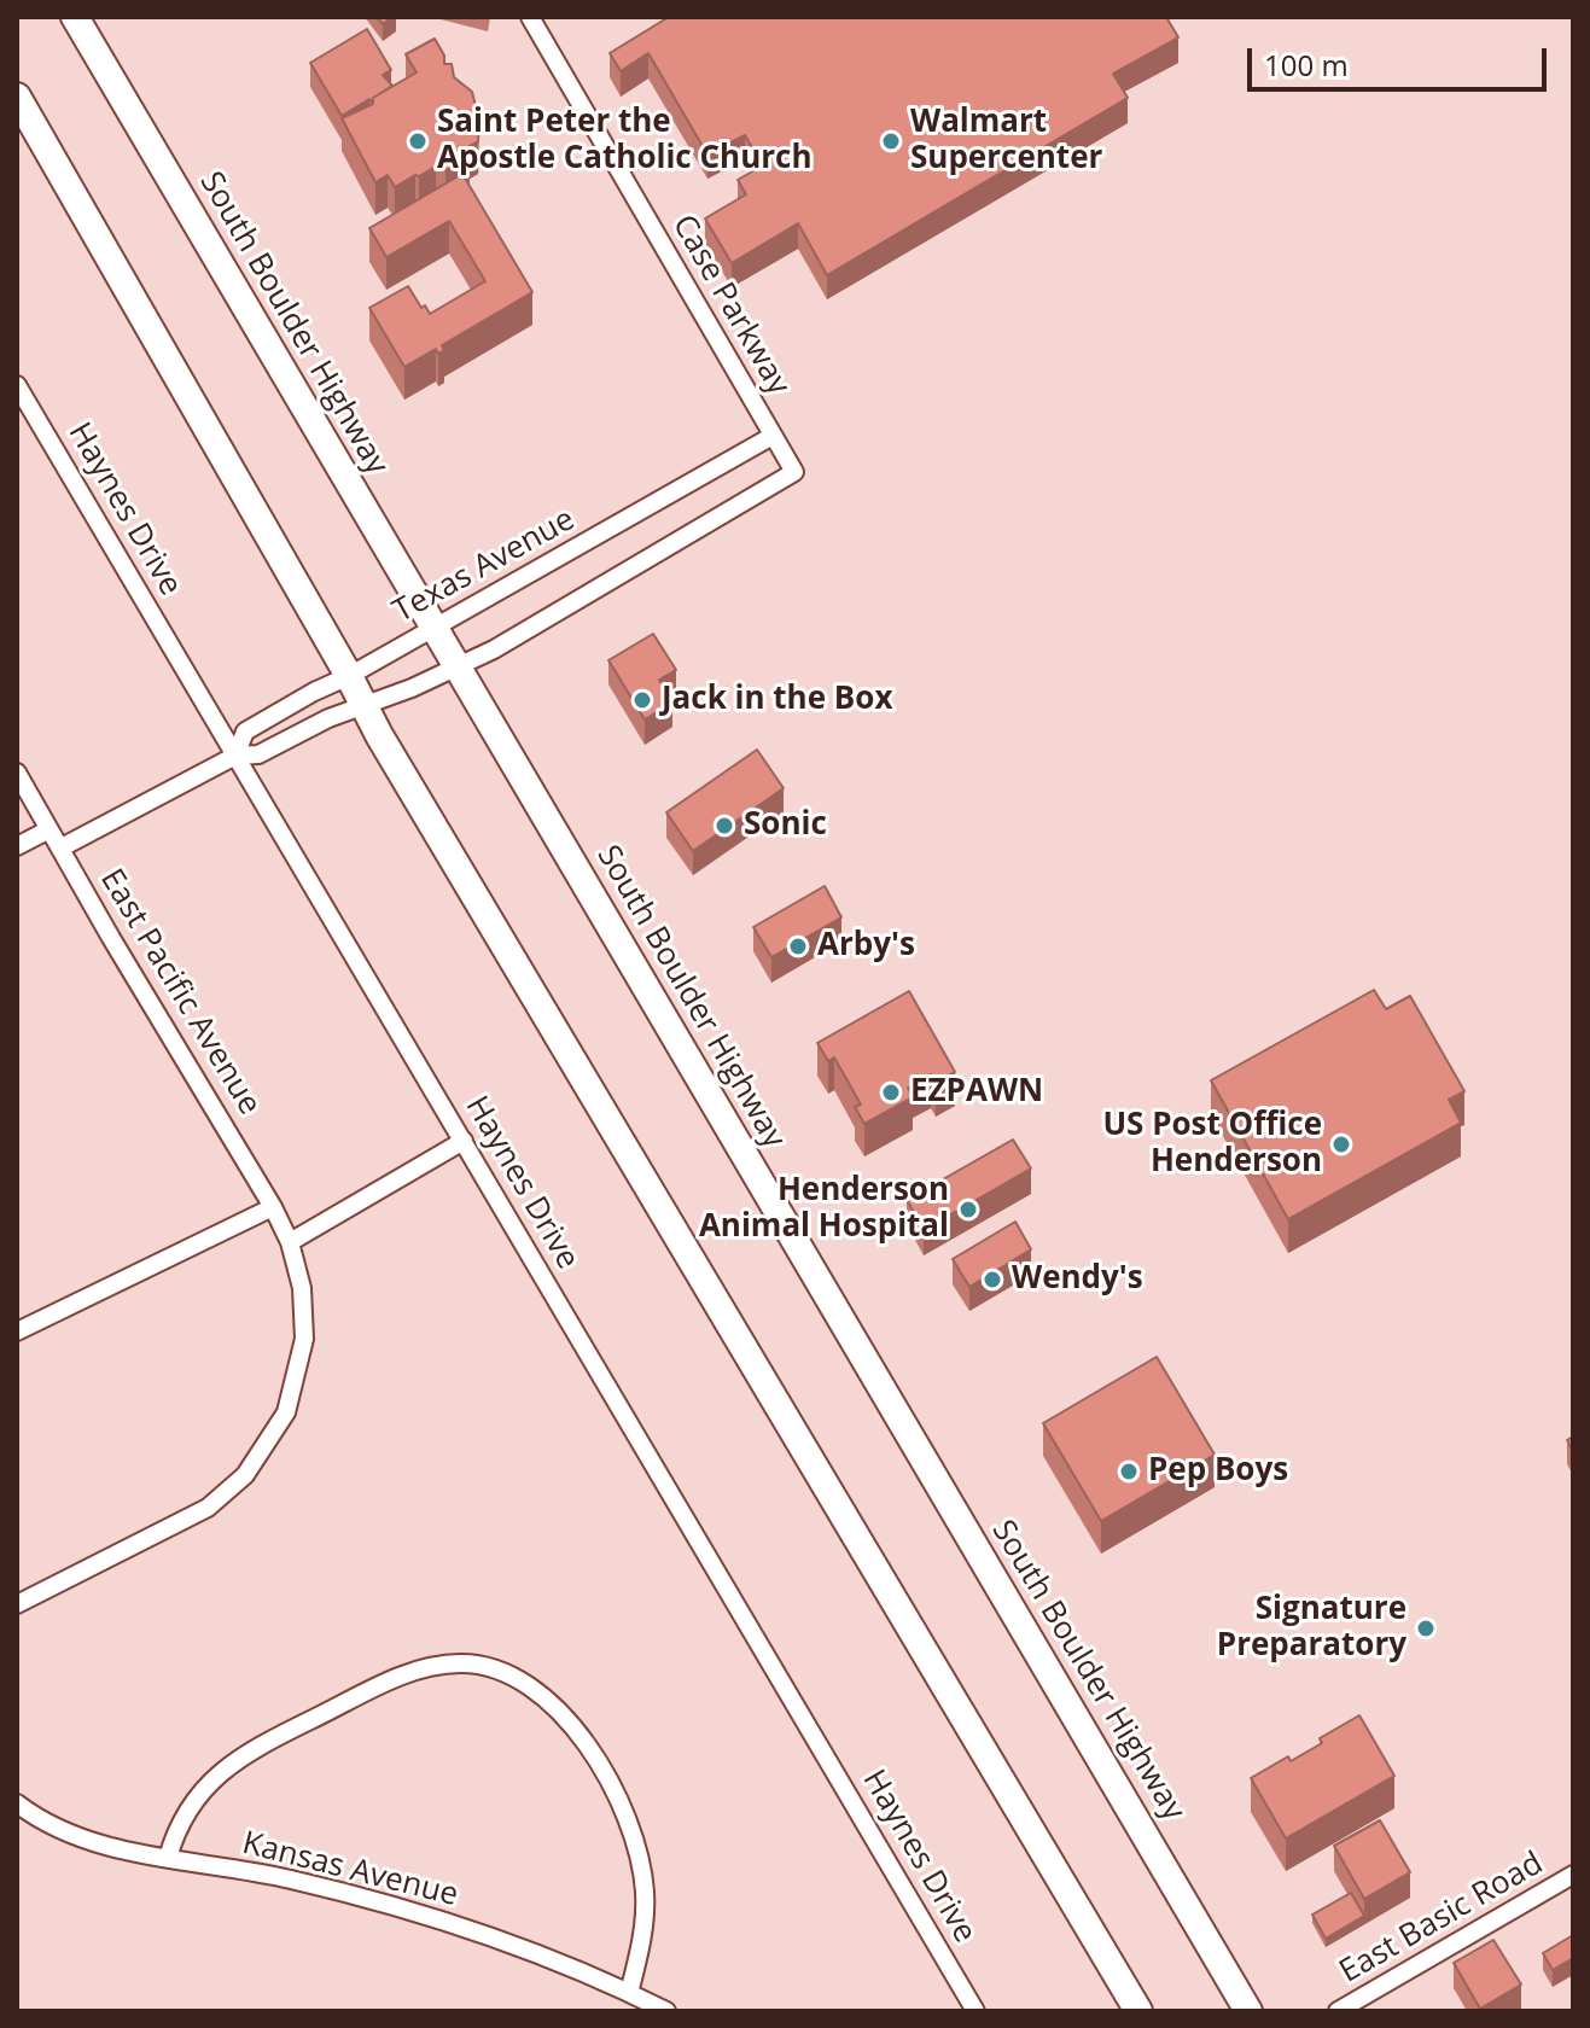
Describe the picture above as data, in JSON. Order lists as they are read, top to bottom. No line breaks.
{"streets":{"main road":["South Boulder Highway"],"street":["Case Parkway","Haynes Drive","Texas Avenue","East Pacific Avenue","Kansas Avenue","East Basic Road"]},"crossings":[["Case Parkway","Texas Avenue"],["South Boulder Highway","Texas Avenue"],["Haynes Drive","Texas Avenue"],["Texas Avenue","East Pacific Avenue"]],"places":["Saint Peter the Apostle Catholic Church","Walmart Supercenter","Jack in the Box","Sonic","Arby's","EZPAWN","US Post Office Henderson","Henderson Animal Hospital","Wendy's","Pep Boys","Signature Preparatory"],"scale_bar":"100 m"}
